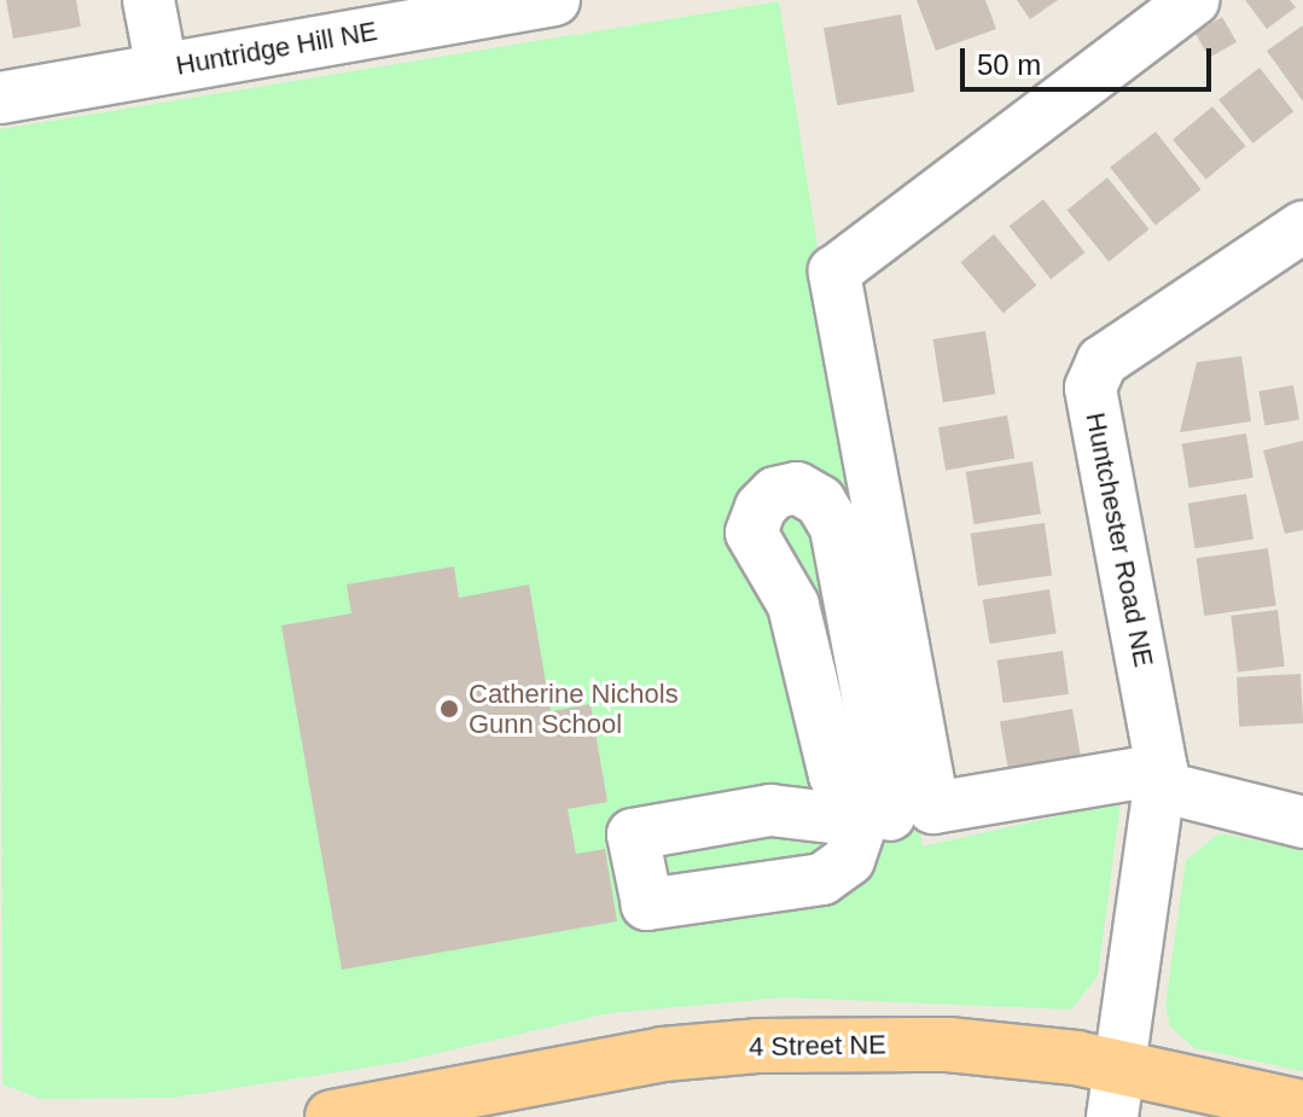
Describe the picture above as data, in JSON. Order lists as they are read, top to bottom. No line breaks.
{"streets":{"main road":["4 Street NE"],"street":["Huntridge Hill NE","Huntchester Road NE"]},"crossings":[["Huntchester Road NE","4 Street NE"]],"places":["Catherine Nichols Gunn School"],"scale_bar":"50 m"}
